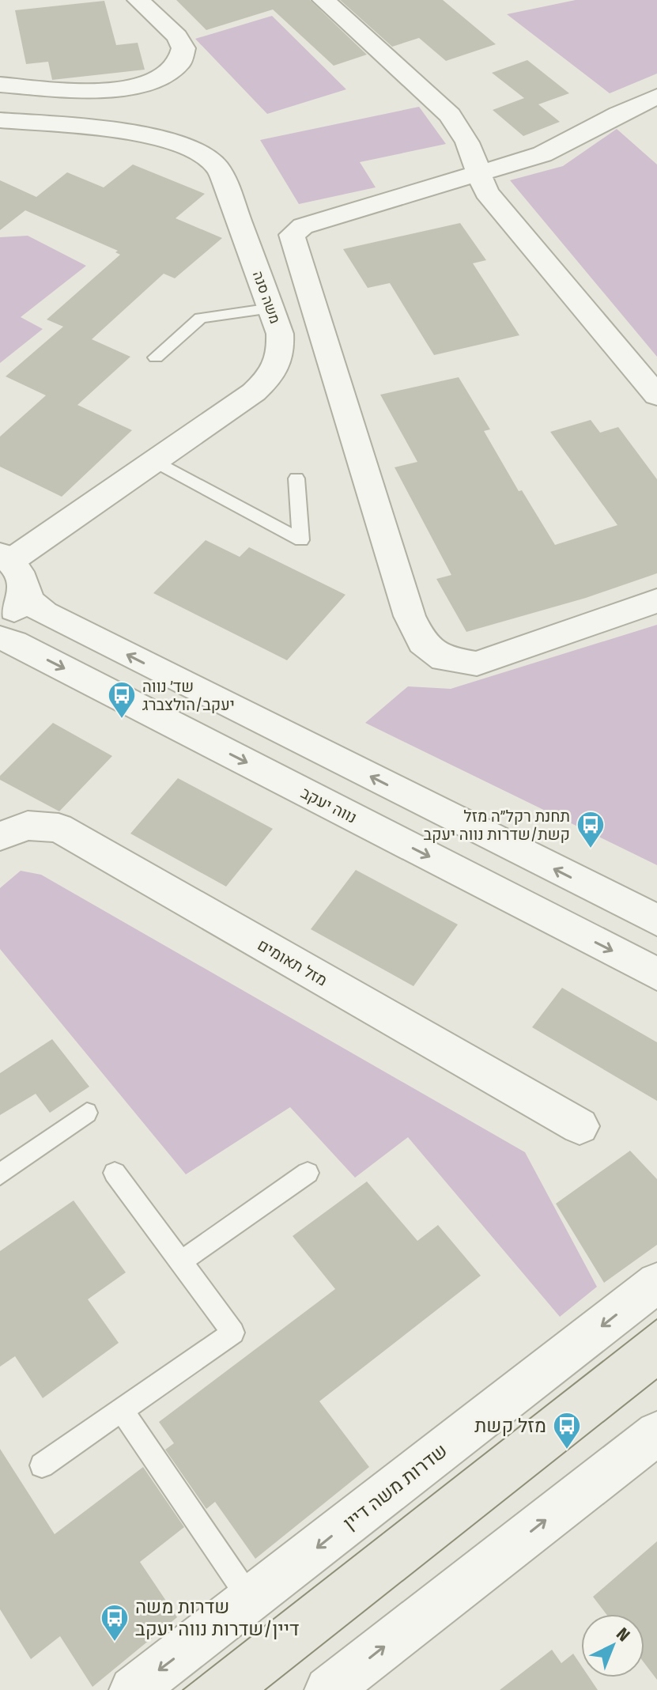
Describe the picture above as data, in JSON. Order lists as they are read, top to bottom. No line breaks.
{"streets":{"street":["משה סנה","נווה יעקב","מזל תאומים","שדרות משה דיין"]},"places":{"bus stop":["שד׳ נווה יעקב/הולצברג","תחנת רקל״ה מזל קשת/שדרות נווה יעקב","מזל קשת","שדרות משה דיין/שדרות נווה יעקב"]},"north":"top right"}
